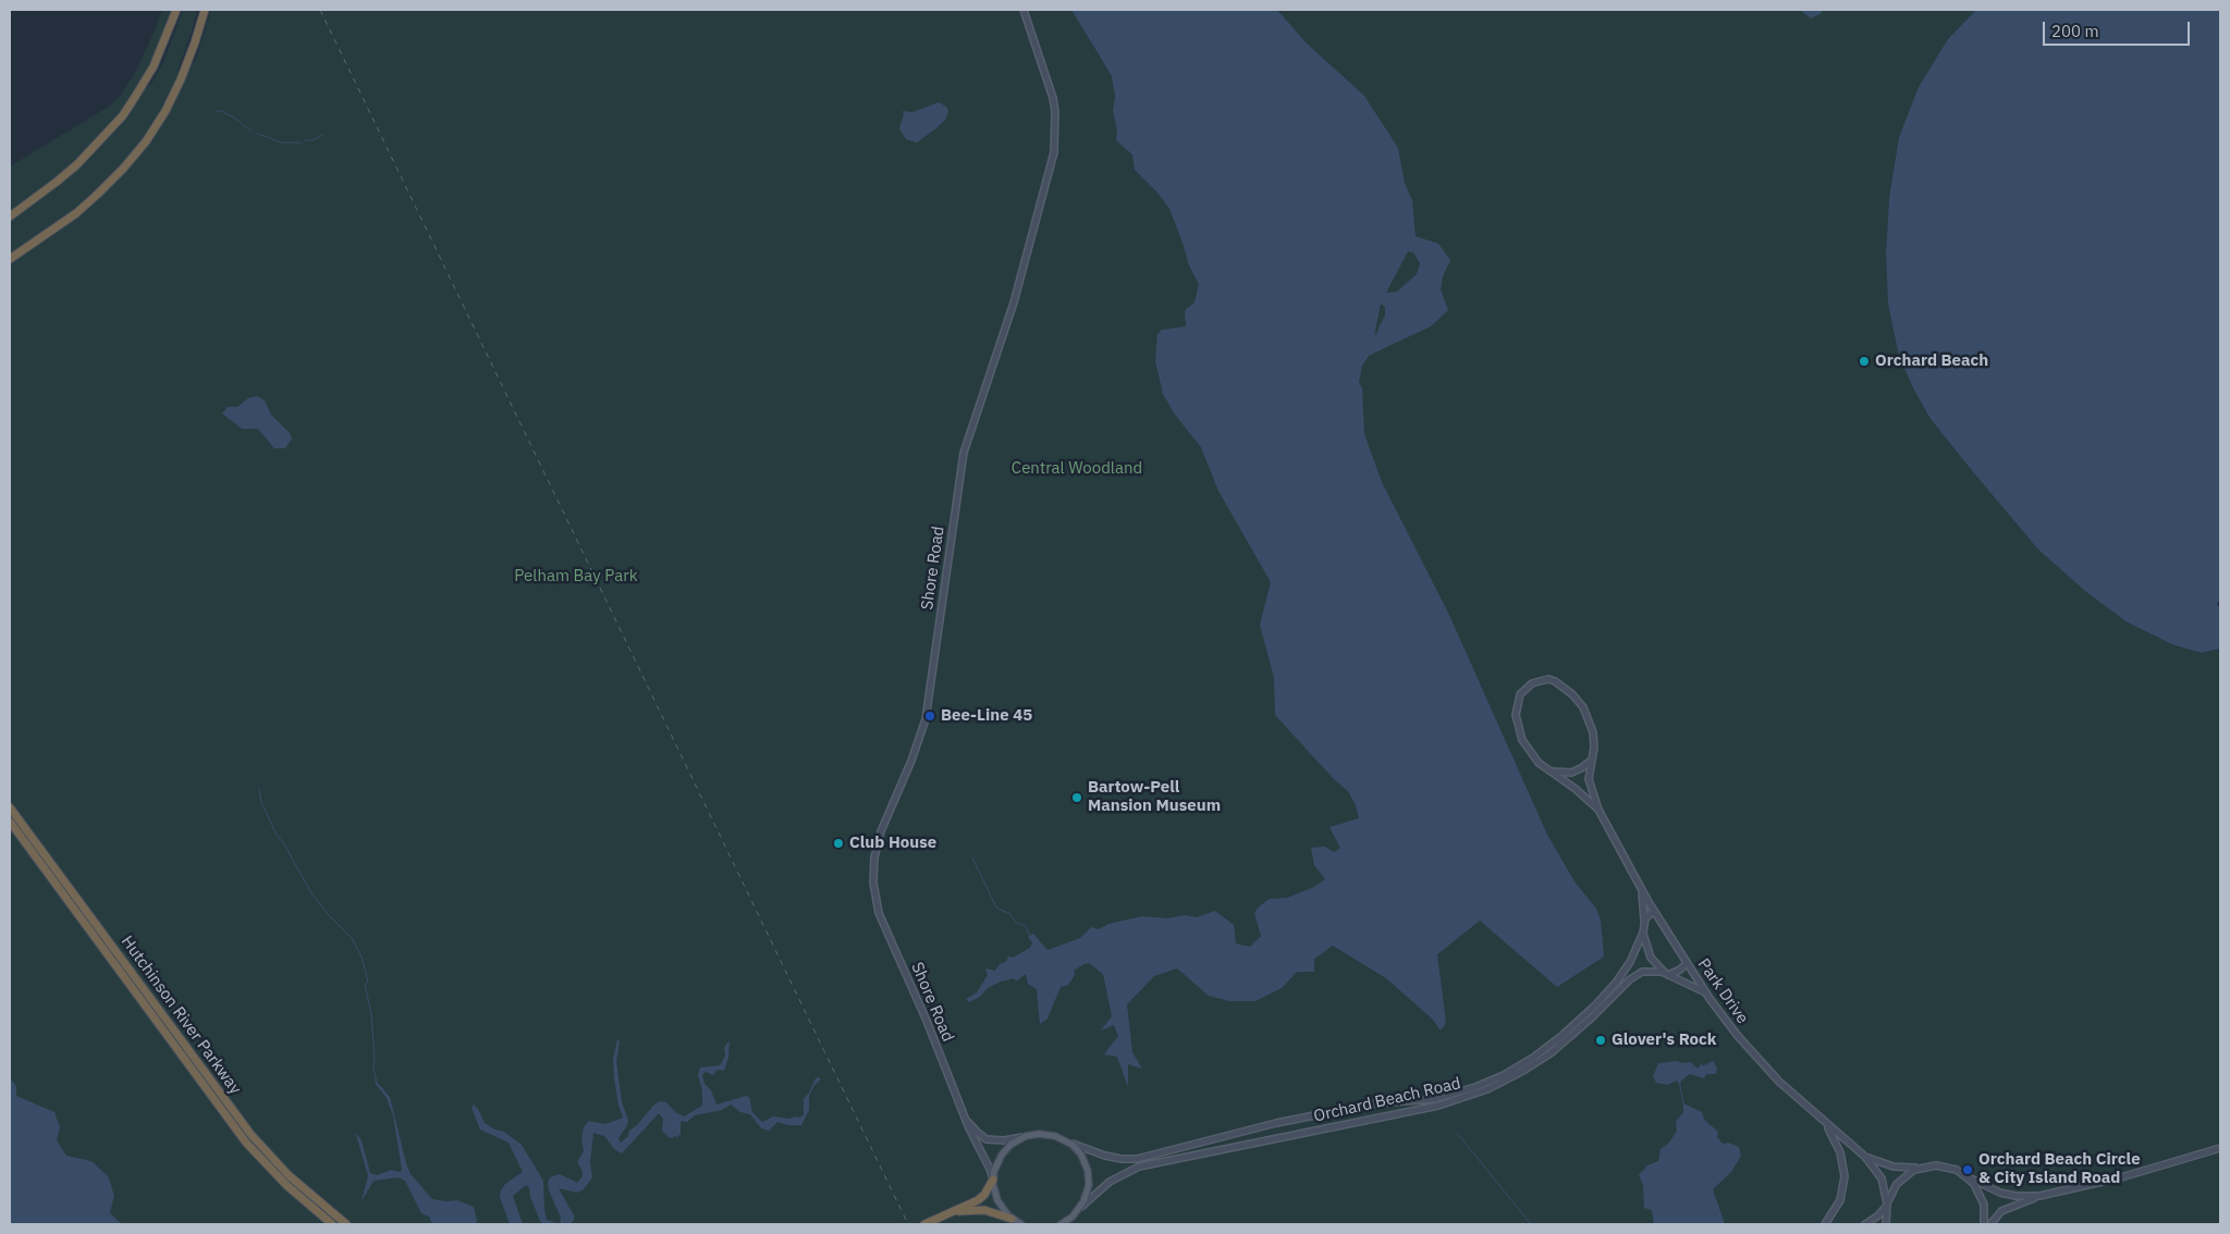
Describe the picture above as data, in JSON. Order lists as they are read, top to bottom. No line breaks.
{"streets":{"highway":["Hutchinson River Parkway"],"street":["Shore Road","Park Drive","Orchard Beach Road"]},"crossings":[["Park Drive","Orchard Beach Road"]],"parks":["Central Woodland","Pelham Bay Park"],"places":["Orchard Beach","Bee-Line 45","Bartow-Pell Mansion Museum","Club House","Glover's Rock","Orchard Beach Circle & City Island Road"],"scale_bar":"200 m"}
